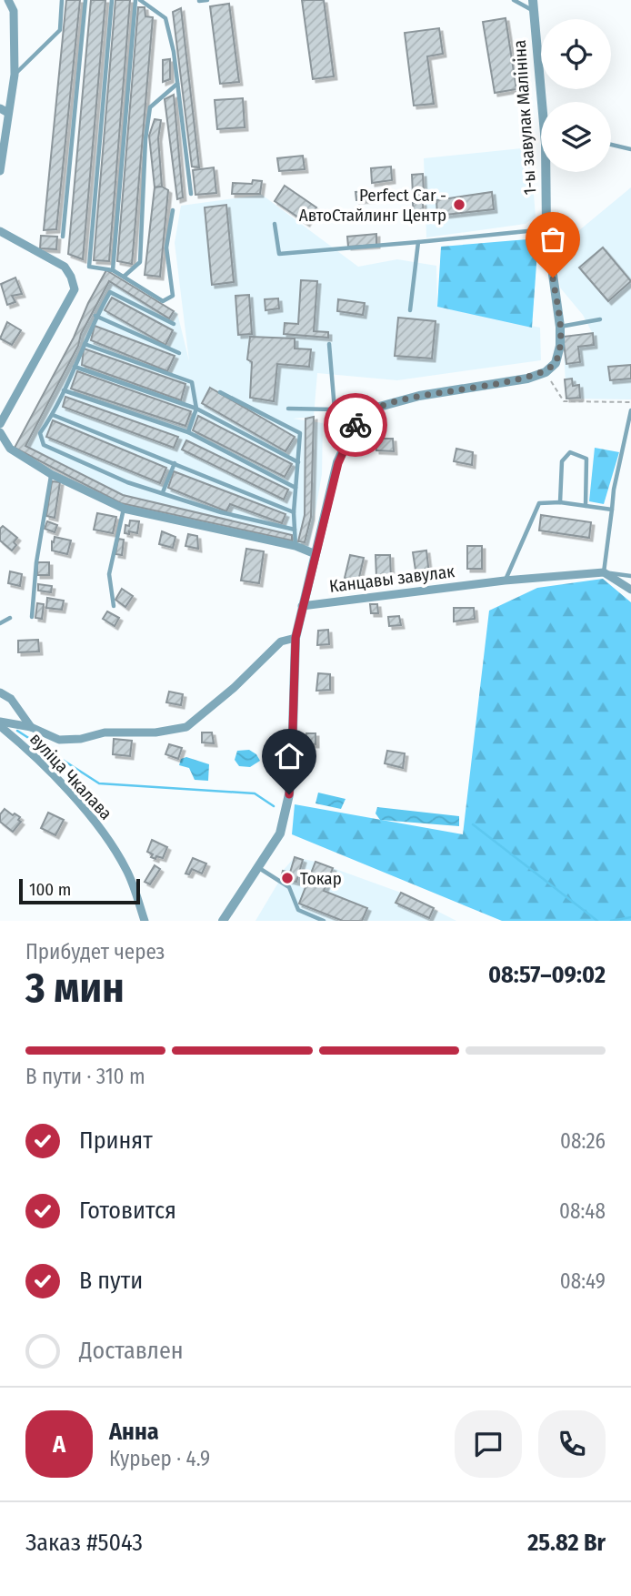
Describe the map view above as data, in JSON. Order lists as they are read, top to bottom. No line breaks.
{"streets":{"street":["1-ы завулак Малініна","Канцавы завулак","вуліца Чкалава"]},"places":["Perfect Car - АвтоСтайлинг Центр","Токар"],"scale_bar":"100 m","page":{"scale":"100 m","heading":["3 мин","Прибудет через","08:57–09:02"],"panel":["Анна","Курьер · 4.9","Заказ #5043","25.82 Br"],"bar":"В пути · 310 m","list":[["Принят","08:26"],["Готовится","08:48"],["В пути","08:49"],"Доставлен"],"round":"А"}}
